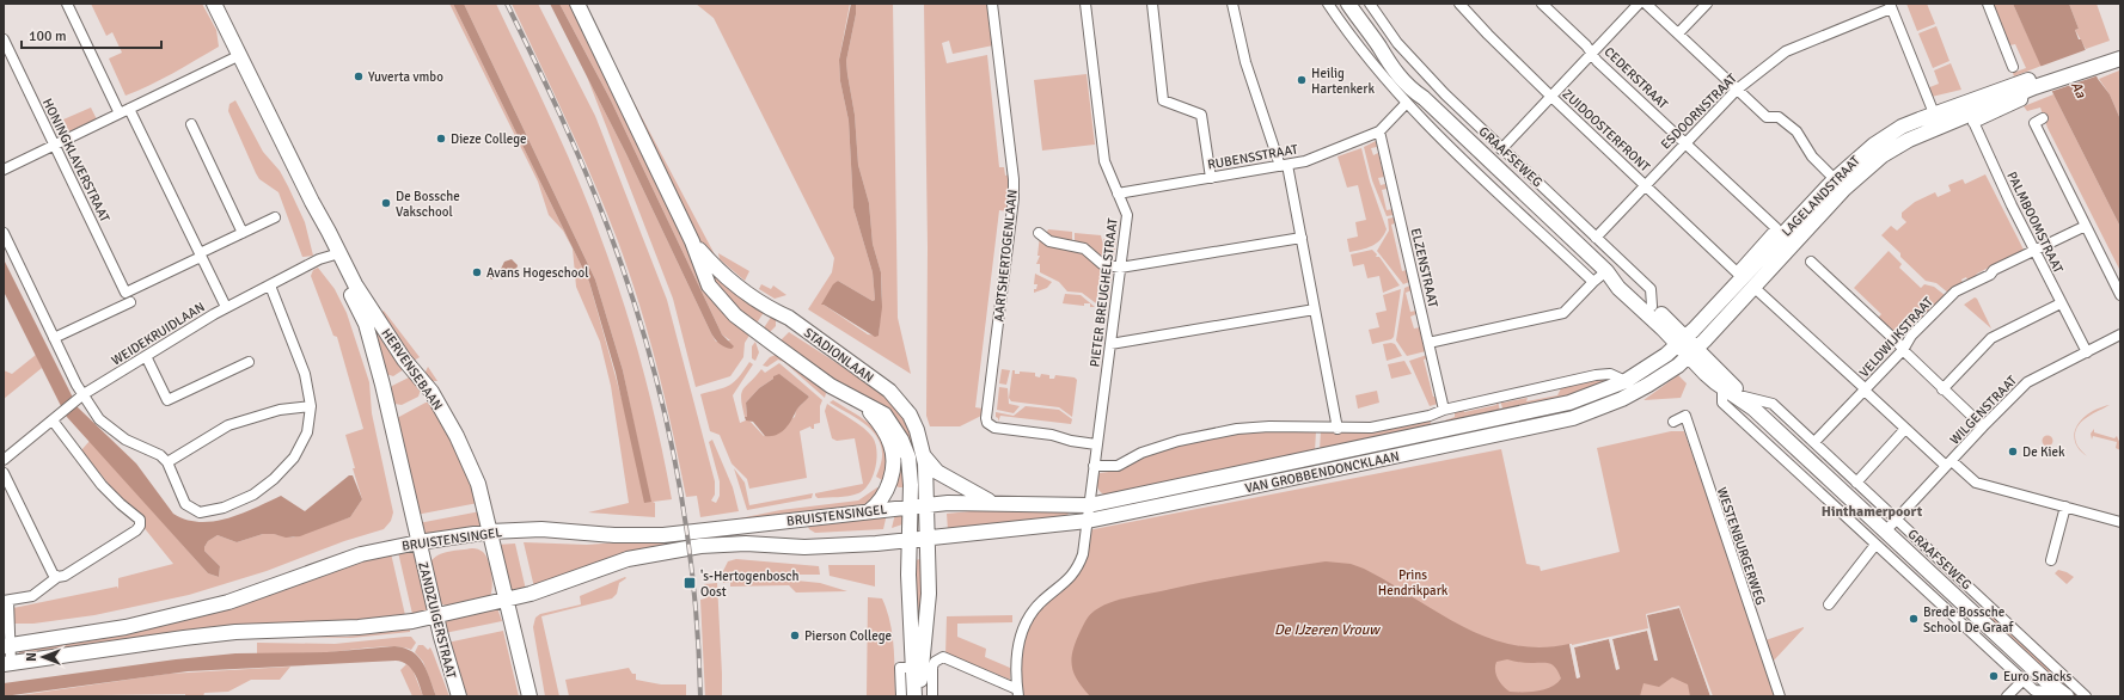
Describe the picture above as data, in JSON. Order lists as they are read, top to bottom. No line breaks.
{"streets":{"main road":["GRAAFSEWEG","LAGELANDSTRAAT","STADIONLAAN","HERVENSEBAAN","VAN GROBBENDONCKLAAN","BRUISTENSINGEL","ZANDZUIGERSTRAAT"],"street":["CEDERSTRAAT","ESDOORNSTRAAT","ZUIDOOSTERFRONT","RUBENSSTRAAT","HONINGKLAVERSTRAAT","PALMBOOMSTRAAT","AARTSHERTOGENLAAN","ELZENSTRAAT","PIETER BREUGHELSTRAAT","WEIDEKRUIDLAAN","VELDWIJKSTRAAT","WILGENSTRAAT","WESTENBURGERWEG"]},"crossings":[["CEDERSTRAAT","ESDOORNSTRAAT"],["CEDERSTRAAT","LAGELANDSTRAAT"],["ESDOORNSTRAAT","ZUIDOOSTERFRONT"],["ESDOORNSTRAAT","GRAAFSEWEG"],["ZUIDOOSTERFRONT","LAGELANDSTRAAT"],["RUBENSSTRAAT","ELZENSTRAAT"],["RUBENSSTRAAT","PIETER BREUGHELSTRAAT"],["GRAAFSEWEG","LAGELANDSTRAAT"],["GRAAFSEWEG","VELDWIJKSTRAAT"],["GRAAFSEWEG","WILGENSTRAAT"],["GRAAFSEWEG","VAN GROBBENDONCKLAAN"],["LAGELANDSTRAAT","PALMBOOMSTRAAT"],["LAGELANDSTRAAT","VAN GROBBENDONCKLAAN"],["PALMBOOMSTRAAT","VELDWIJKSTRAAT"],["PALMBOOMSTRAAT","WILGENSTRAAT"],["AARTSHERTOGENLAAN","PIETER BREUGHELSTRAAT"],["PIETER BREUGHELSTRAAT","VAN GROBBENDONCKLAAN"],["WEIDEKRUIDLAAN","HERVENSEBAAN"],["STADIONLAAN","VAN GROBBENDONCKLAAN"],["STADIONLAAN","BRUISTENSINGEL"],["HERVENSEBAAN","BRUISTENSINGEL"],["HERVENSEBAAN","ZANDZUIGERSTRAAT"],["VAN GROBBENDONCKLAAN","BRUISTENSINGEL"],["BRUISTENSINGEL","ZANDZUIGERSTRAAT"]],"districts":["Hinthamerpoort"],"water":["Aa","De IJzeren Vrouw"],"parks":["Prins Hendrikpark"],"places":{"other":["Yuverta vmbo","Heilig Hartenkerk","Dieze College","De Bossche Vakschool","Avans Hogeschool","De Kiek","Brede Bossche School De Graaf","Pierson College","Euro Snacks"],"transit":["'s-Hertogenbosch Oost"]},"scale_bar":"100 m","north":"left"}
